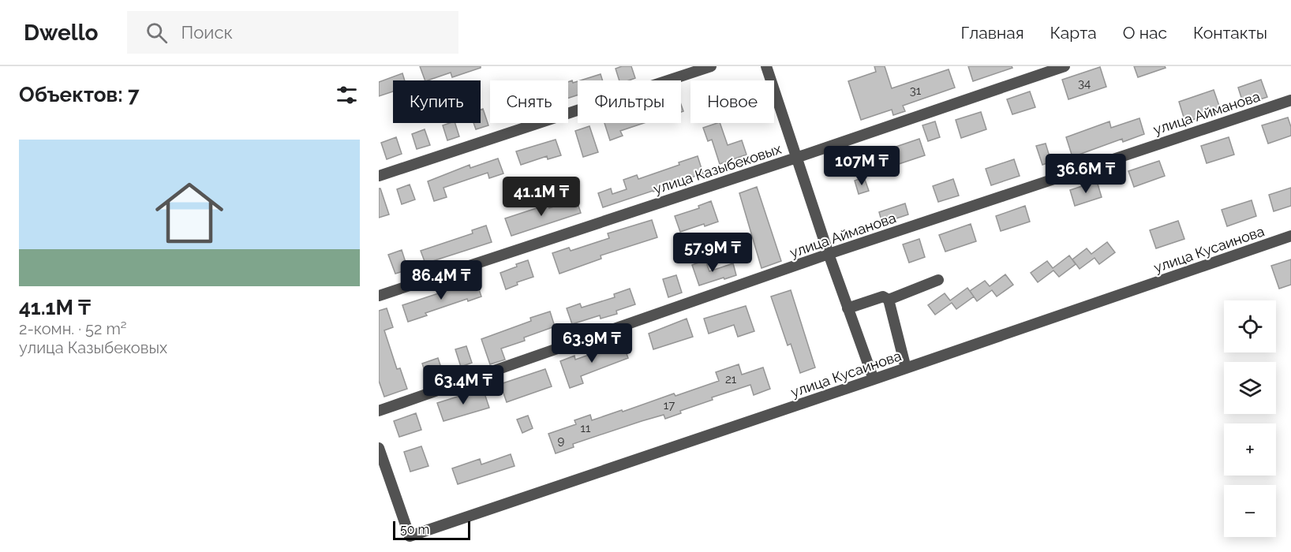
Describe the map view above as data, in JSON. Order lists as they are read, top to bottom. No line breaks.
{"streets":{"street":["улица Айманова","улица Казыбековых","улица Кусаинова"]},"house_numbers":["34","31","21","17","11","9"],"scale_bar":"50 m","page":{"header":"Dwello","search":"Поиск","nav":["Главная","Карта","О нас","Контакты"],"heading":"Объектов: 7","chip":["Купить","Снять","Фильтры","Новое"],"list":[{"name":"41.1M ₸","note":"2-комн. · 52 m² · улица Казыбековых"}],"price":["107M ₸","36.6M ₸","41.1M ₸","57.9M ₸","86.4M ₸","63.9M ₸","63.4M ₸"],"map_buttons":["+","−"],"scale":"50 m"}}
